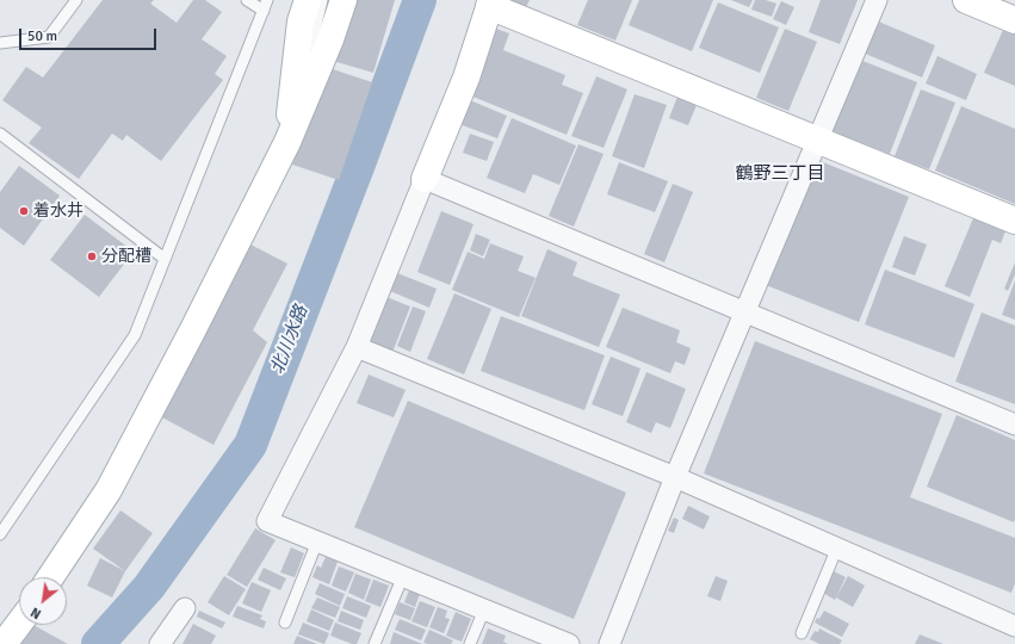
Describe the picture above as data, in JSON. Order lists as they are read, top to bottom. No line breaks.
{"districts":["鶴野三丁目"],"water":["北川水路"],"places":["着水井","分配槽"],"scale_bar":"50 m","north":"bottom left"}
